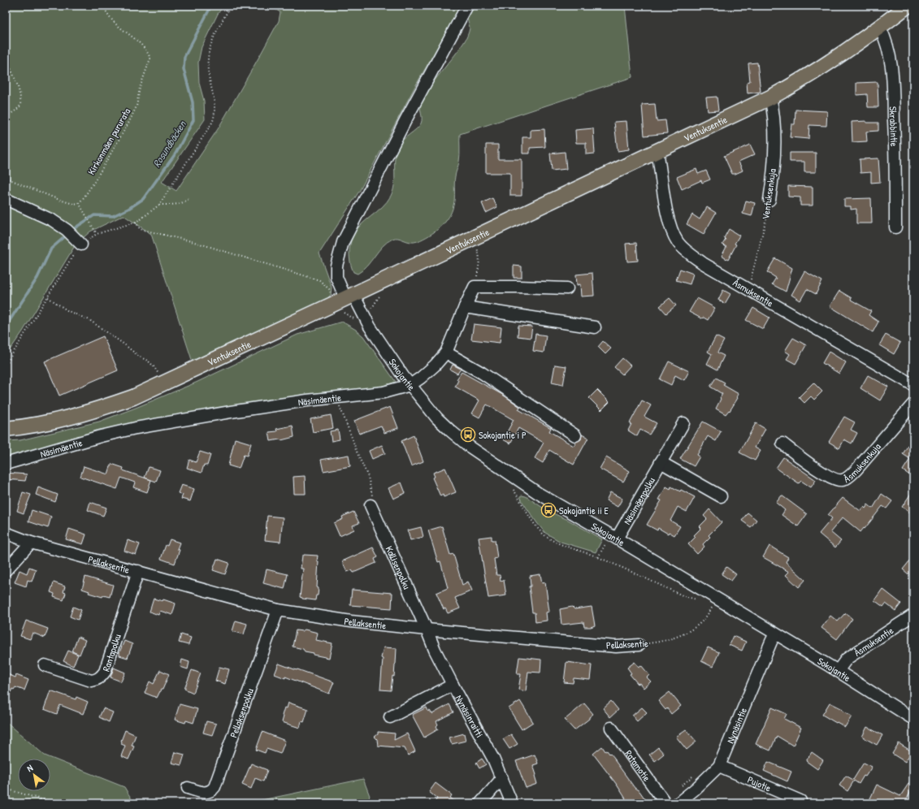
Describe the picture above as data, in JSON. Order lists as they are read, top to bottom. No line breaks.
{"streets":{"main road":["Ventuksentie"],"street":["Skrabbintie","Ventuksenkuja","Åsmuksentie","Sokojantie","Näsimäentie","Åsmuksenkuja","Näsimäenpolku","Pellaksentie","Kallisenpolku","Rantapolku","Pellaksenpolku","Nynäsinraitti","Nynäsintie","Ratamotie","Pujotie"],"path":["Kirkonmäen pururata"]},"crossings":[["Skrabbintie","Ventuksentie"],["Ventuksentie","Ventuksenkuja"],["Ventuksentie","Åsmuksentie"],["Ventuksentie","Sokojantie"],["Ventuksenkuja","Åsmuksentie"],["Åsmuksentie","Sokojantie"],["Sokojantie","Näsimäentie"],["Sokojantie","Näsimäenpolku"],["Sokojantie","Pellaksentie"],["Sokojantie","Nynäsintie"],["Pellaksentie","Kallisenpolku"],["Pellaksentie","Rantapolku"],["Pellaksentie","Pellaksenpolku"],["Pellaksentie","Nynäsinraitti"],["Kallisenpolku","Nynäsinraitti"],["Nynäsintie","Pujotie"]],"water":["Rosundbäcken"],"places":{"bus stop":["Sokojantie i P","Sokojantie ii E"]},"north":"top left"}
